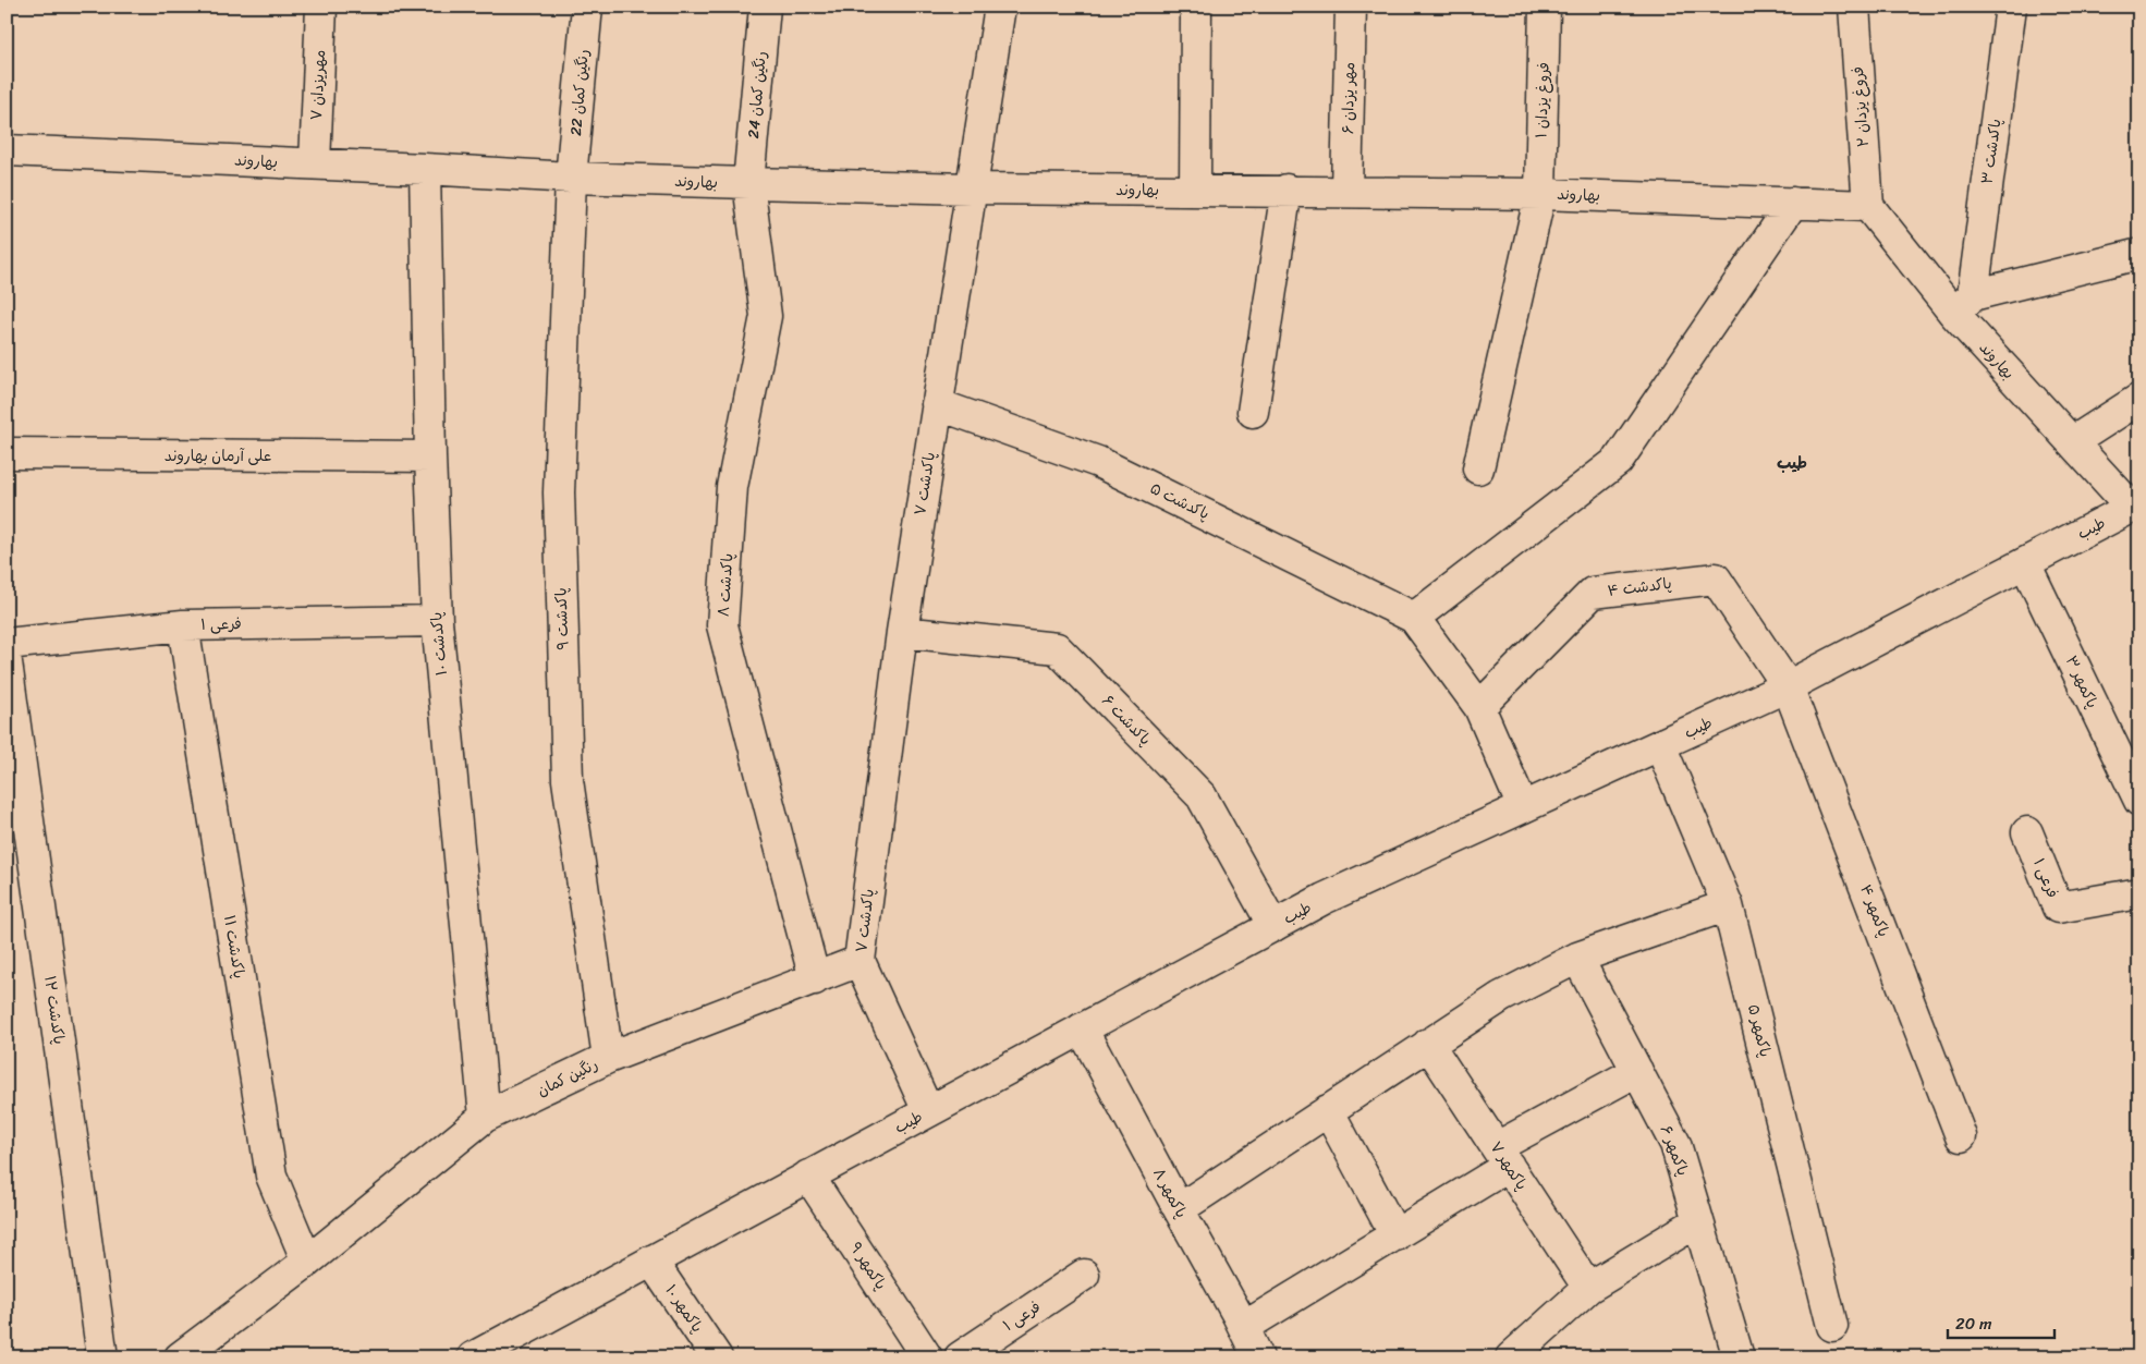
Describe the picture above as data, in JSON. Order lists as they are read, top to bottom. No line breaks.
{"streets":{"street":["مهریزدان ۷","رنگین کمان 22","رنگین کمان 24","مهر یزدان ۶","فروغ یزدان ۱","فروغ یزدان ۲","پاکدشت ۳","بهاروند","علی آرمان بهاروند","پاکدشت ۷","پاکدشت ۵","طیب","پاکدشت ۸","پاکدشت ۴","پاکدشت ۹","فرعی ۱","پاکدشت ۱۰","پاکمهر ۳","پاکدشت ۶","پاکمهر ۴","پاکدشت ۱۱","پاکدشت ۱۲","پاکمهر ۵","رنگین کمان","پاکمهر ۶","پاکمهر ۷","پاکمهر ۸","پاکمهر ۹","پاکمهر ۱۰"]},"crossings":[["مهریزدان ۷","بهاروند"],["رنگین کمان 22","بهاروند"],["رنگین کمان 22","پاکدشت ۹"],["رنگین کمان 24","بهاروند"],["رنگین کمان 24","پاکدشت ۸"],["مهر یزدان ۶","بهاروند"],["فروغ یزدان ۱","بهاروند"],["فروغ یزدان ۲","بهاروند"],["پاکدشت ۳","بهاروند"],["بهاروند","پاکدشت ۷"],["بهاروند","طیب"],["بهاروند","پاکدشت ۸"],["بهاروند","پاکدشت ۹"],["بهاروند","پاکدشت ۱۰"],["علی آرمان بهاروند","پاکدشت ۱۰"],["پاکدشت ۷","پاکدشت ۵"],["پاکدشت ۷","پاکدشت ۶"],["پاکدشت ۷","رنگین کمان"],["طیب","پاکدشت ۴"],["طیب","پاکمهر ۳"],["طیب","پاکدشت ۶"],["طیب","پاکمهر ۴"],["طیب","پاکمهر ۵"],["طیب","پاکمهر ۸"],["طیب","پاکمهر ۹"],["طیب","پاکمهر ۱۰"],["پاکدشت ۸","رنگین کمان"],["پاکدشت ۴","پاکمهر ۴"],["پاکدشت ۹","رنگین کمان"],["فرعی ۱","پاکدشت ۱۰"],["فرعی ۱","پاکدشت ۱۱"],["پاکدشت ۱۰","رنگین کمان"],["پاکدشت ۱۱","رنگین کمان"]],"districts":["طیب"],"scale_bar":"20 m"}
